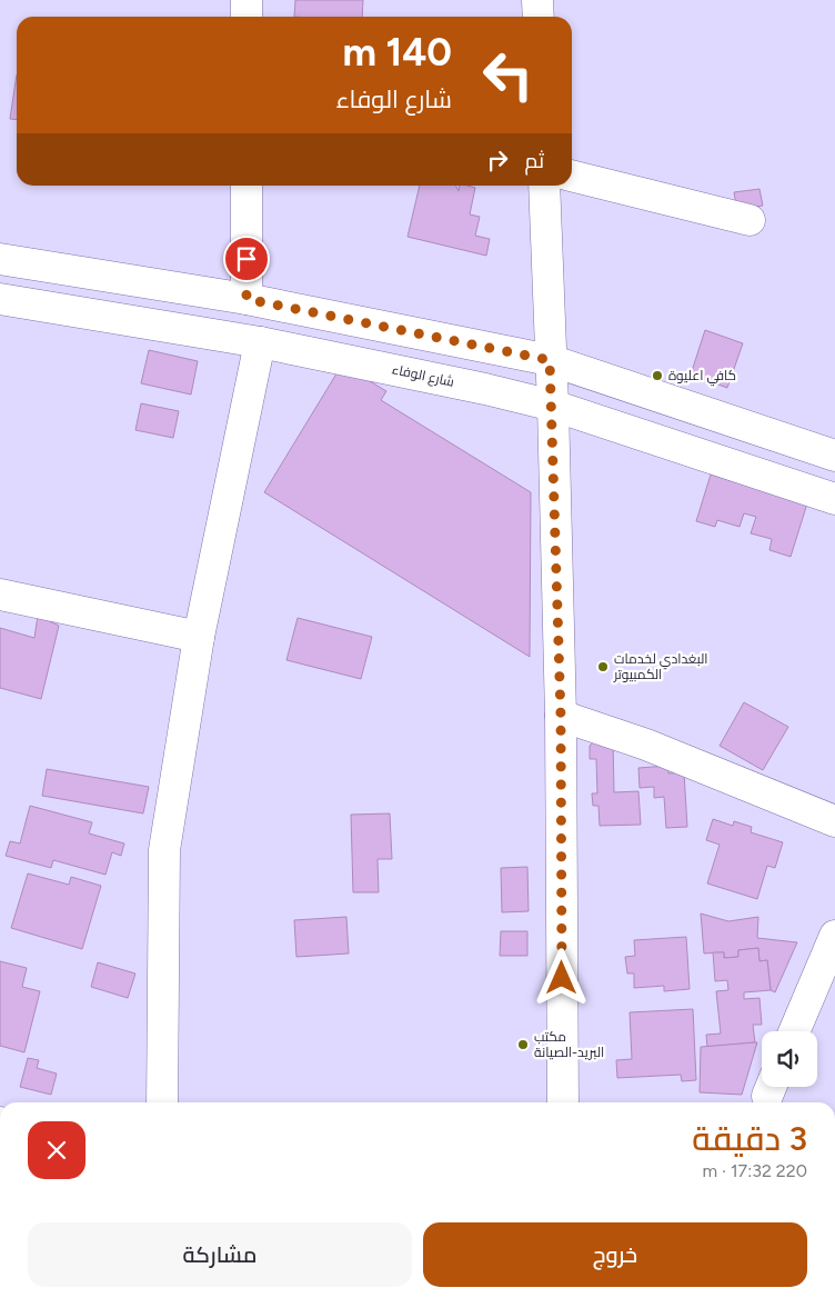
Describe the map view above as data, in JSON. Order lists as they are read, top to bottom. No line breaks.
{"streets":{"street":["شارع الوفاء"]},"places":["كافي اعليوة","البغدادي لخدمات الكمبيوتر","مكتب البريد-الصيانة"],"page":{"turn":["140 m","شارع الوفاء"],"then":"ثم","heading":["3 دقيقة","220 m · 17:32"],"buttons":["خروج","مشاركة"]}}
